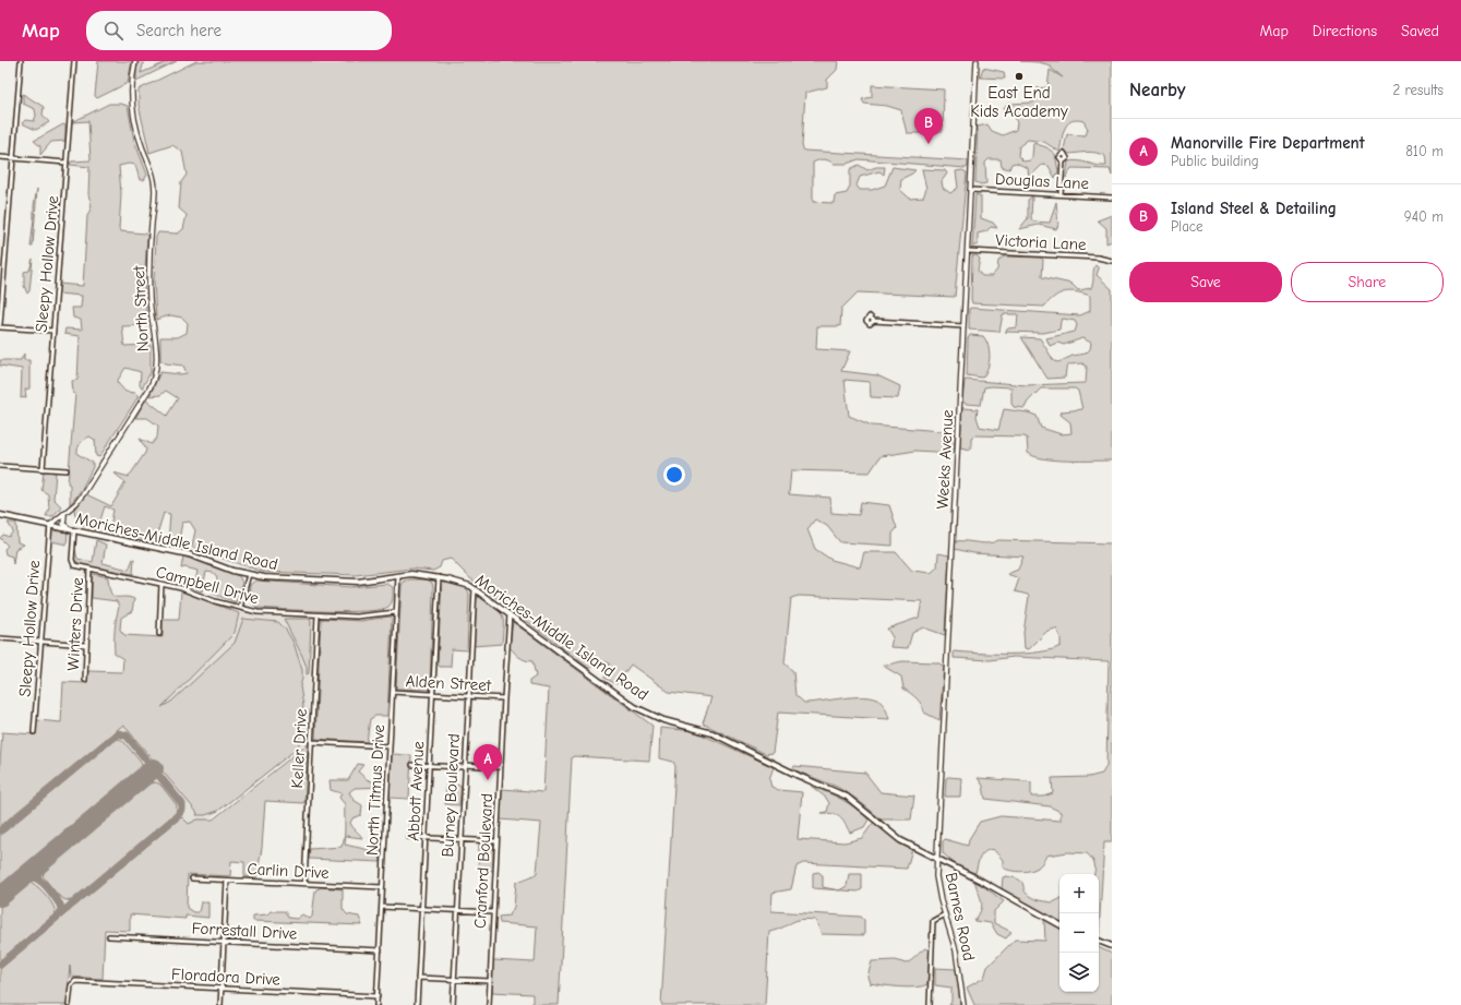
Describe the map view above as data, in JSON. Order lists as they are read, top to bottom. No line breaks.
{"streets":{"main road":["Moriches-Middle Island Road"],"street":["Douglas Lane","Victoria Lane","Sleepy Hollow Drive","North Street","Weeks Avenue","Campbell Drive","Winters Drive","Alden Street","Keller Drive","North Titmus Drive","Abbott Avenue","Burney Boulevard","Cranford Boulevard","Carlin Drive","Barnes Road","Forrestall Drive","Floradora Drive"]},"crossings":[["Douglas Lane","Weeks Avenue"],["Victoria Lane","Weeks Avenue"],["Sleepy Hollow Drive","North Street"],["Sleepy Hollow Drive","Moriches-Middle Island Road"],["North Street","Moriches-Middle Island Road"],["Weeks Avenue","Moriches-Middle Island Road"],["Weeks Avenue","Barnes Road"],["Moriches-Middle Island Road","Campbell Drive"],["Moriches-Middle Island Road","North Titmus Drive"],["Moriches-Middle Island Road","Abbott Avenue"],["Moriches-Middle Island Road","Burney Boulevard"],["Moriches-Middle Island Road","Cranford Boulevard"],["Moriches-Middle Island Road","Barnes Road"],["Campbell Drive","Winters Drive"],["Campbell Drive","Keller Drive"],["Campbell Drive","North Titmus Drive"],["Alden Street","North Titmus Drive"],["Alden Street","Abbott Avenue"],["Alden Street","Burney Boulevard"],["Alden Street","Cranford Boulevard"],["Keller Drive","Carlin Drive"],["North Titmus Drive","Carlin Drive"],["North Titmus Drive","Forrestall Drive"],["North Titmus Drive","Floradora Drive"]],"places":["East End Kids Academy"],"page":{"header":"Map","search":"Search here","nav":["Map","Directions","Saved"],"heading":["Nearby","2 results"],"pins":["B","A"],"list":[{"mark":"A","name":"Manorville Fire Department","note":"Public building","value":"810 m"},{"mark":"B","name":"Island Steel & Detailing","note":"Place","value":"940 m"}],"buttons":["Save","Share"],"map_buttons":["+","−"]}}
